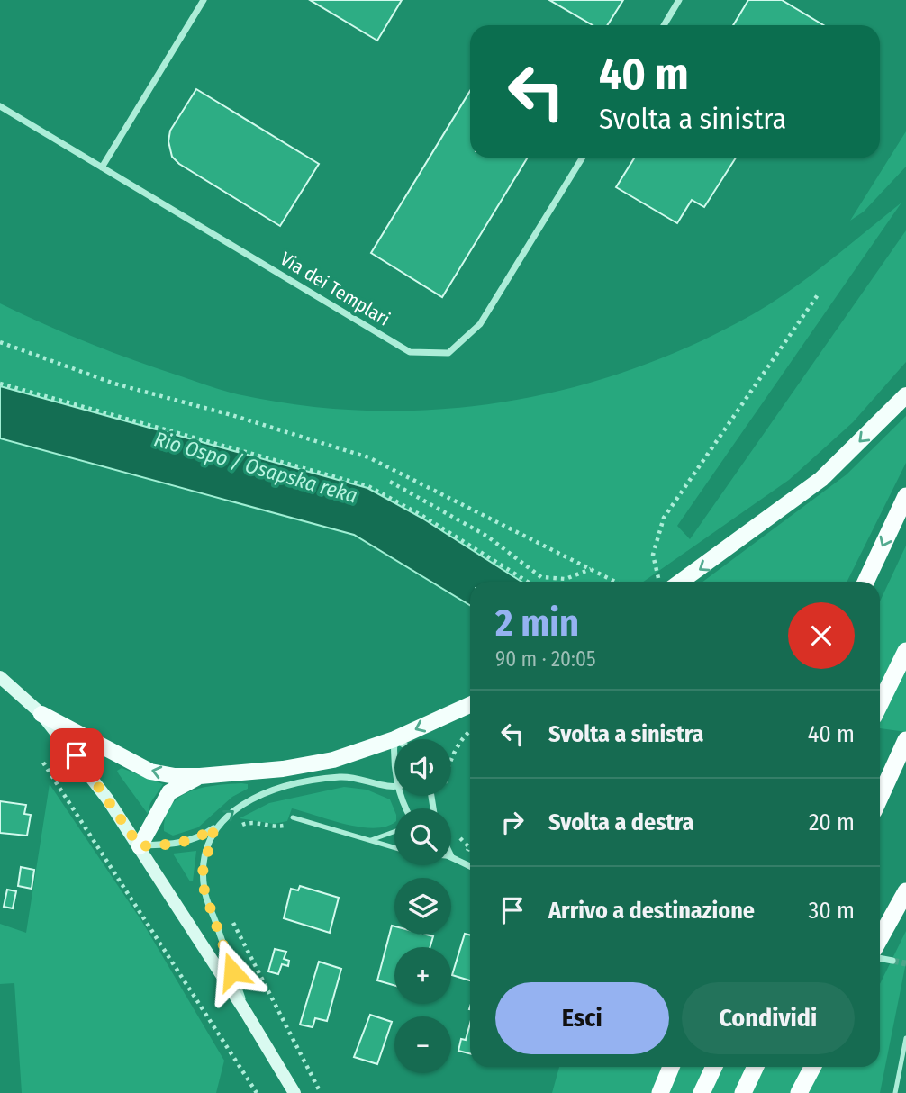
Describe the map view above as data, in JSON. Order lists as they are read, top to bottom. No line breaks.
{"streets":{"street":["Via dei Templari"]},"water":["Rio Ospo / Osapska reka"],"page":{"turn":["40 m","Svolta a sinistra"],"heading":["2 min","90 m · 20:05"],"list":[{"name":"Svolta a sinistra","value":"40 m"},{"name":"Svolta a destra","value":"20 m"},{"name":"Arrivo a destinazione","value":"30 m"}],"map_buttons":["+","−"],"buttons":["Esci","Condividi"]}}
